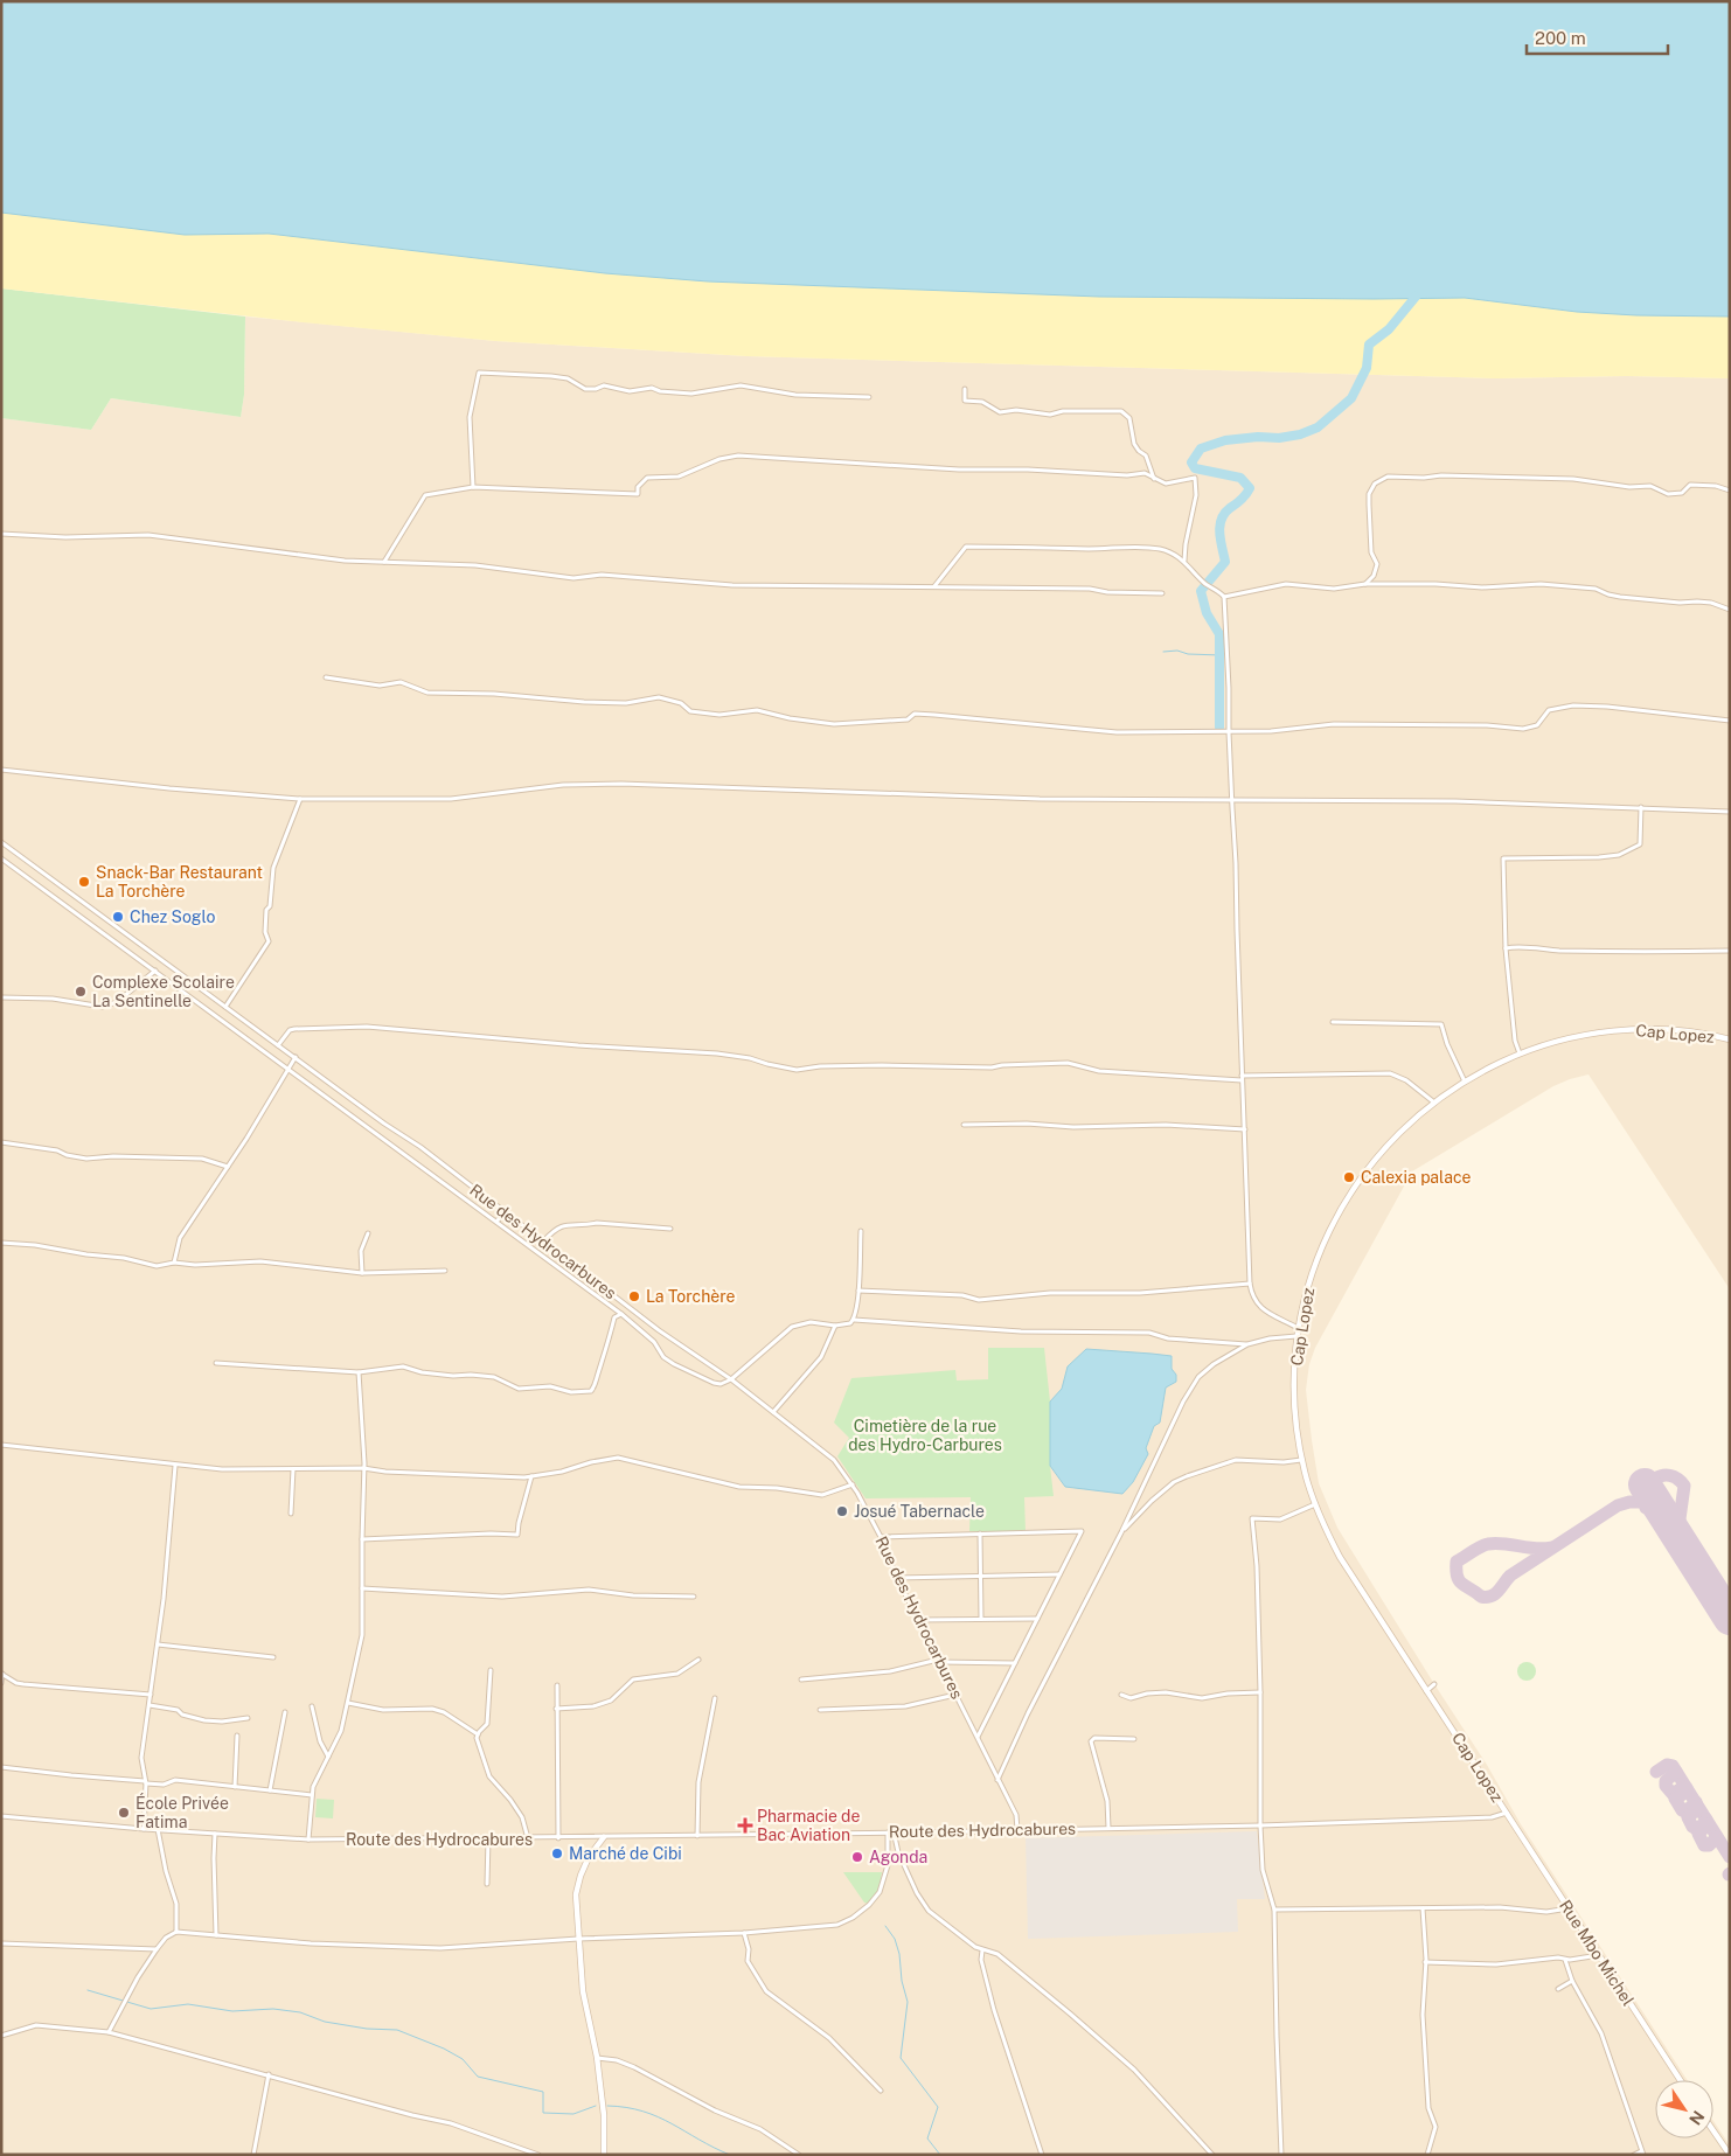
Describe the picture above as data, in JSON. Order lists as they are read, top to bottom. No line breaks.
{"streets":{"street":["Cap Lopez","Rue des Hydrocarbures","Route des Hydrocabures","Rue Mbo Michel"]},"crossings":[["Cap Lopez","Route des Hydrocabures"],["Cap Lopez","Rue Mbo Michel"],["Rue des Hydrocarbures","Route des Hydrocabures"],["Route des Hydrocabures","Rue Mbo Michel"]],"parks":["Cimetière de la rue des Hydro-Carbures"],"places":{"other":["Snack-Bar Restaurant La Torchère","Chez Soglo","Complexe Scolaire La Sentinelle","Calexia palace","La Torchère","Josué Tabernacle","École Privée Fatima","Marché de Cibi","Agonda"],"health":["Pharmacie de Bac Aviation"]},"scale_bar":"200 m","north":"bottom right"}
